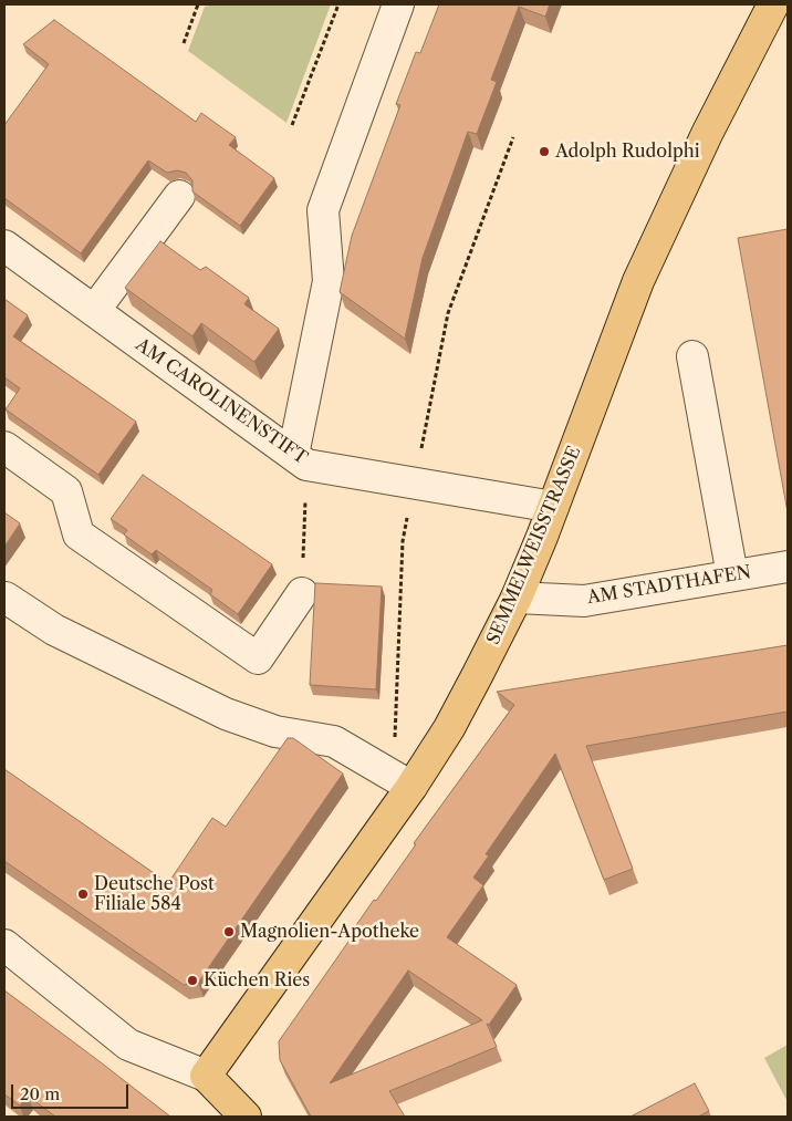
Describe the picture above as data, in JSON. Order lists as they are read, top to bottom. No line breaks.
{"streets":{"main road":["SEMMELWEISSTRASSE"],"street":["AM CAROLINENSTIFT","AM STADTHAFEN"]},"crossings":[["AM CAROLINENSTIFT","SEMMELWEISSTRASSE"],["SEMMELWEISSTRASSE","AM STADTHAFEN"]],"places":["Adolph Rudolphi","Deutsche Post Filiale 584","Magnolien-Apotheke","Küchen Ries"],"scale_bar":"20 m"}
